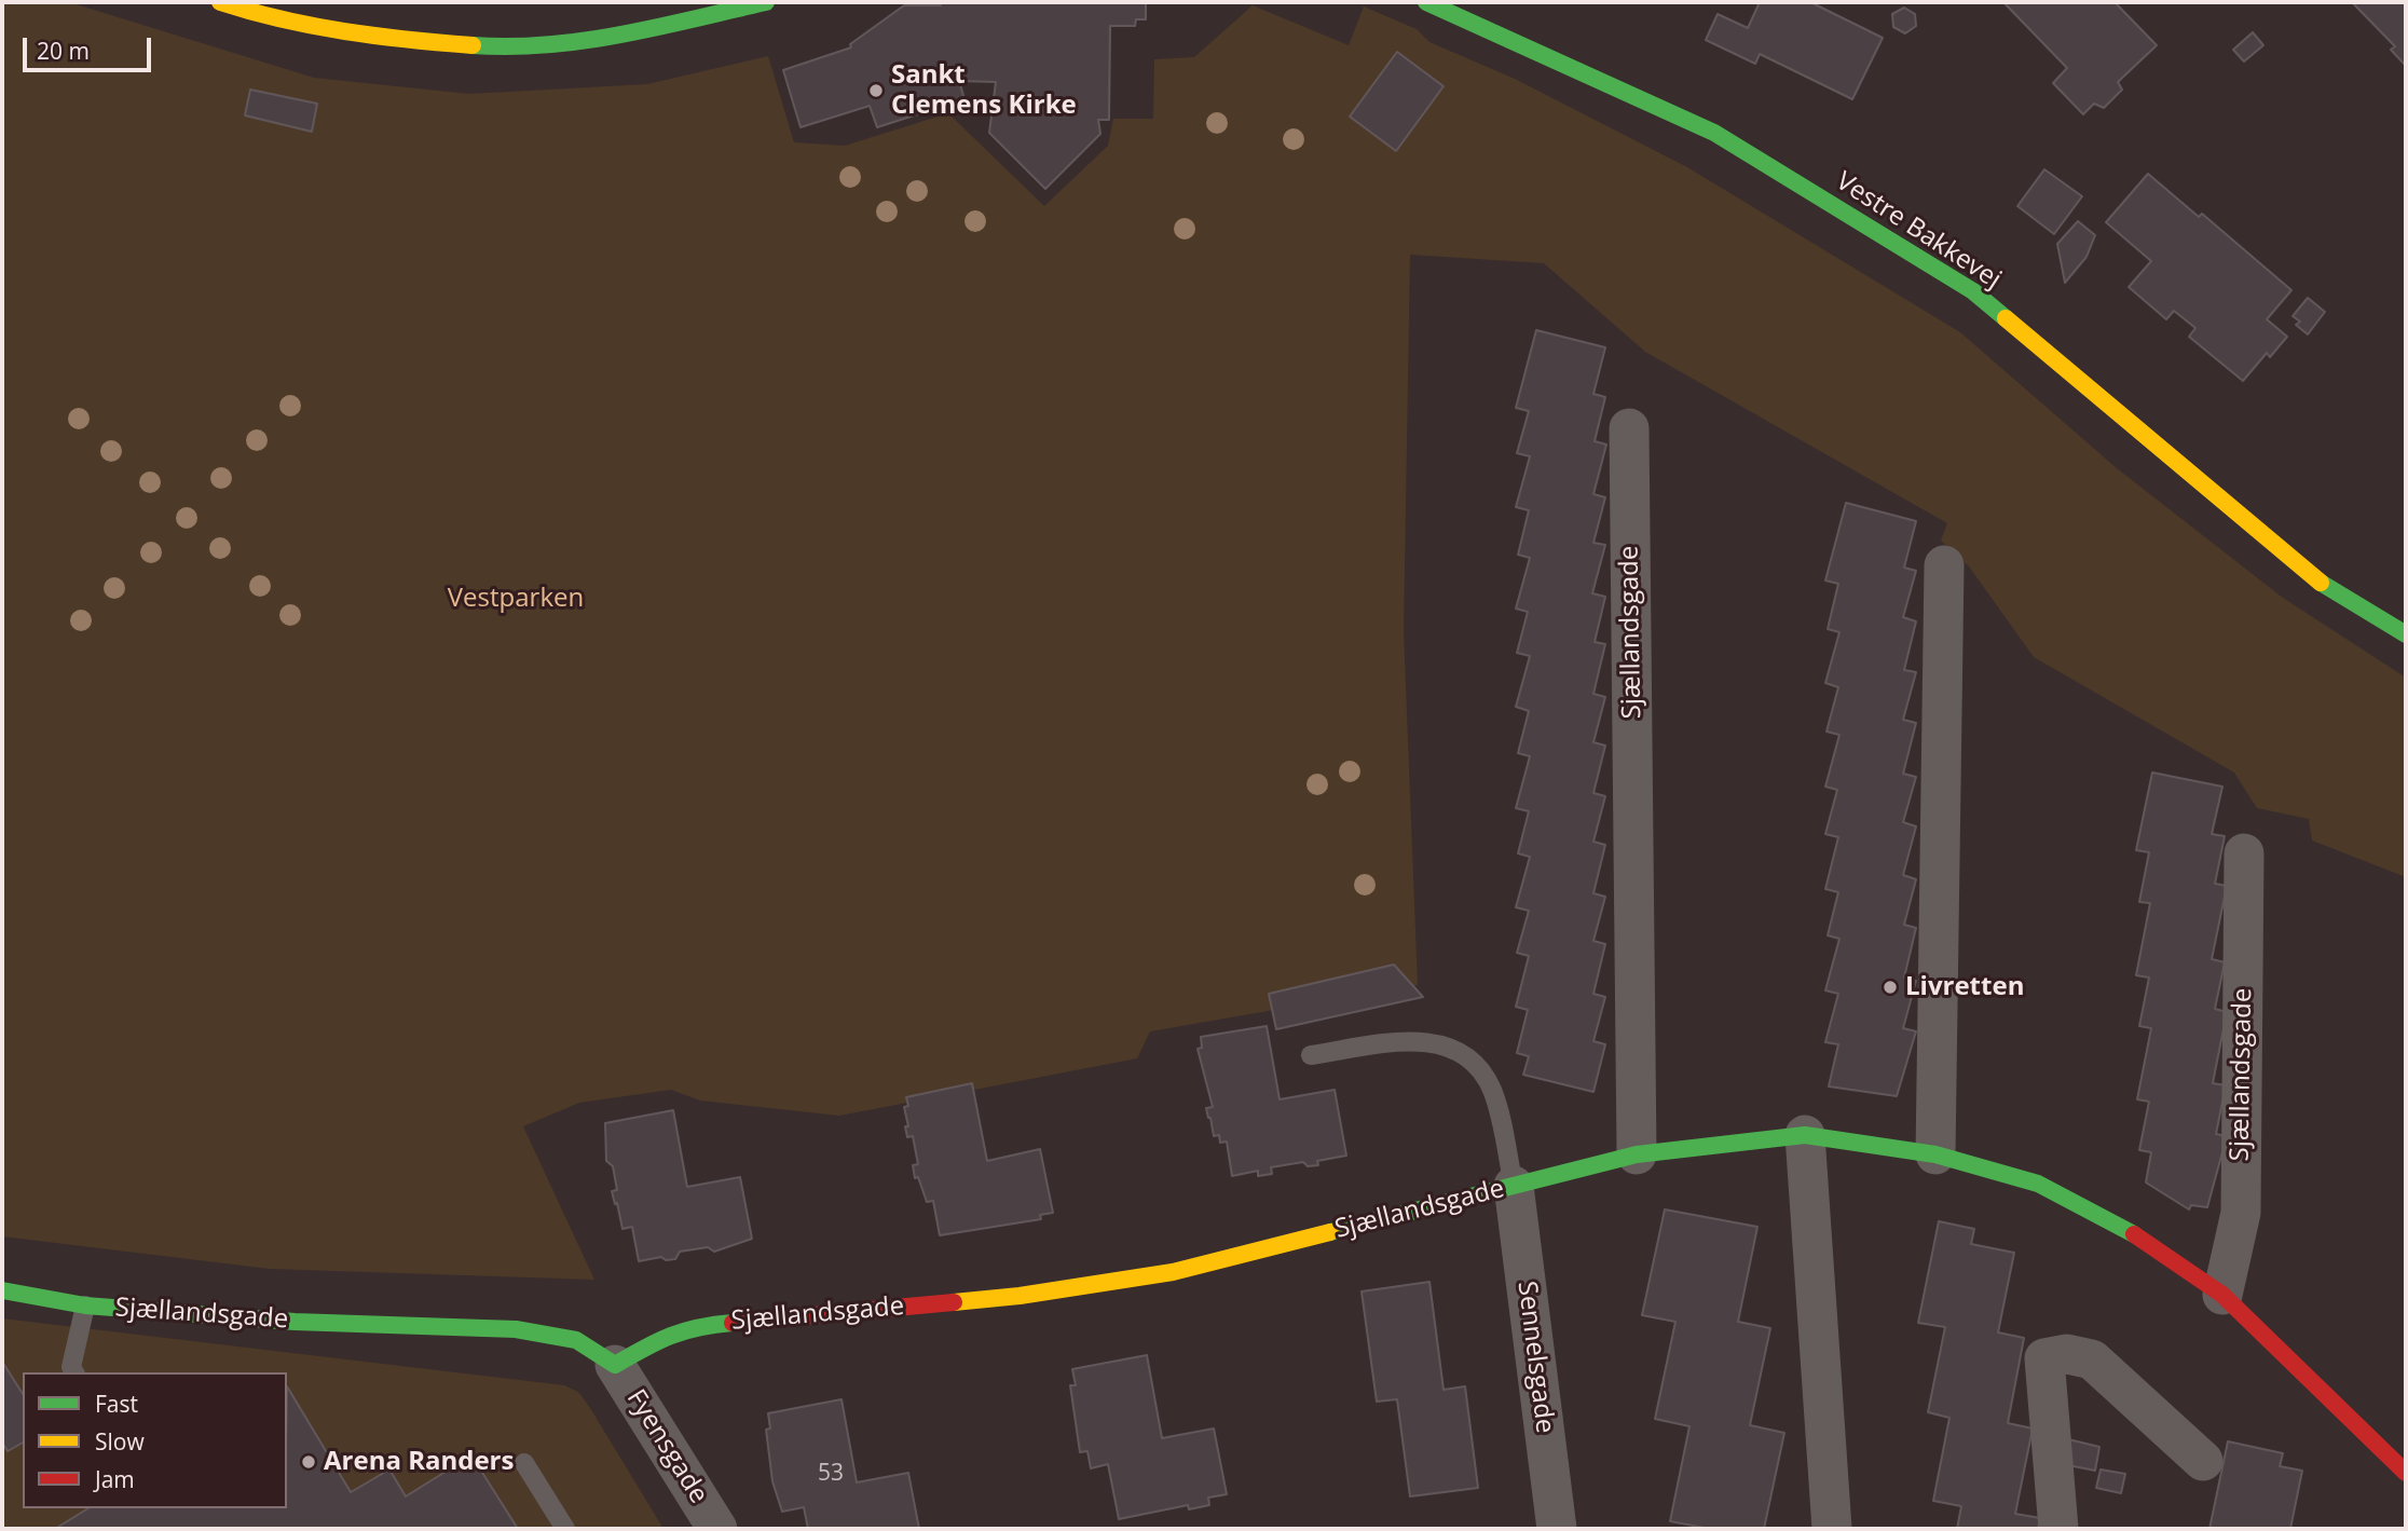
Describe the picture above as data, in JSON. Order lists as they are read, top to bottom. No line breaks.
{"streets":{"street":["Vestre Bakkevej","Sjællandsgade","Sennelsgade","Fyensgade"]},"crossings":[["Sjællandsgade","Sennelsgade"],["Sjællandsgade","Fyensgade"]],"parks":["Vestparken"],"places":["Sankt Clemens Kirke","Livretten","Arena Randers"],"house_numbers":["53"],"legend":["Fast","Slow","Jam"],"scale_bar":"20 m"}
